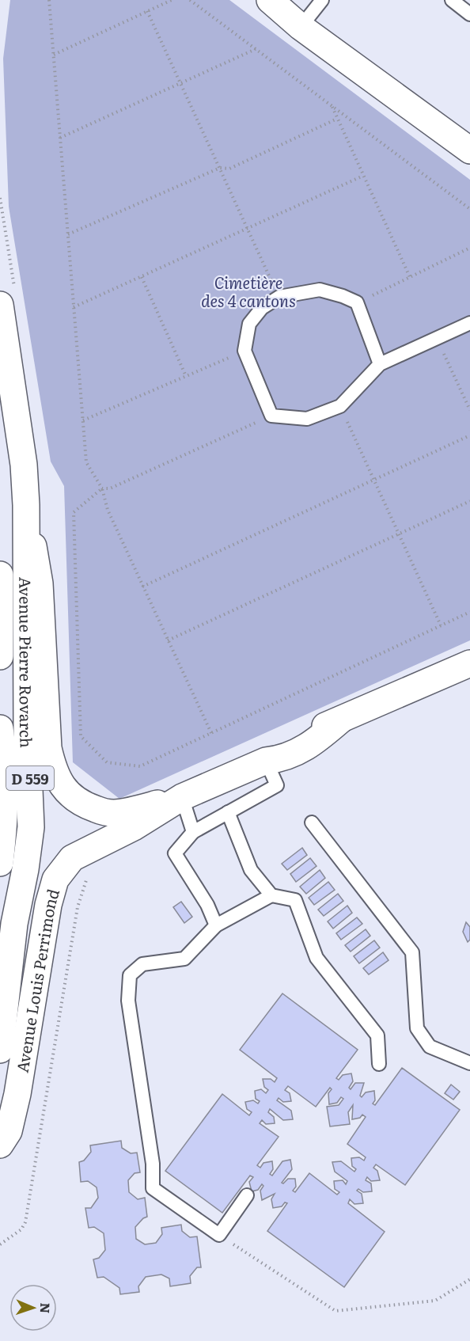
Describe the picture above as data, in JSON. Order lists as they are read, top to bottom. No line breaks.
{"streets":{"main road":["Avenue Pierre Rovarch","D 559","Avenue Louis Perrimond"]},"crossings":[["Avenue Pierre Rovarch","Avenue Louis Perrimond"]],"parks":["Cimetière des 4 cantons"],"north":"right"}
